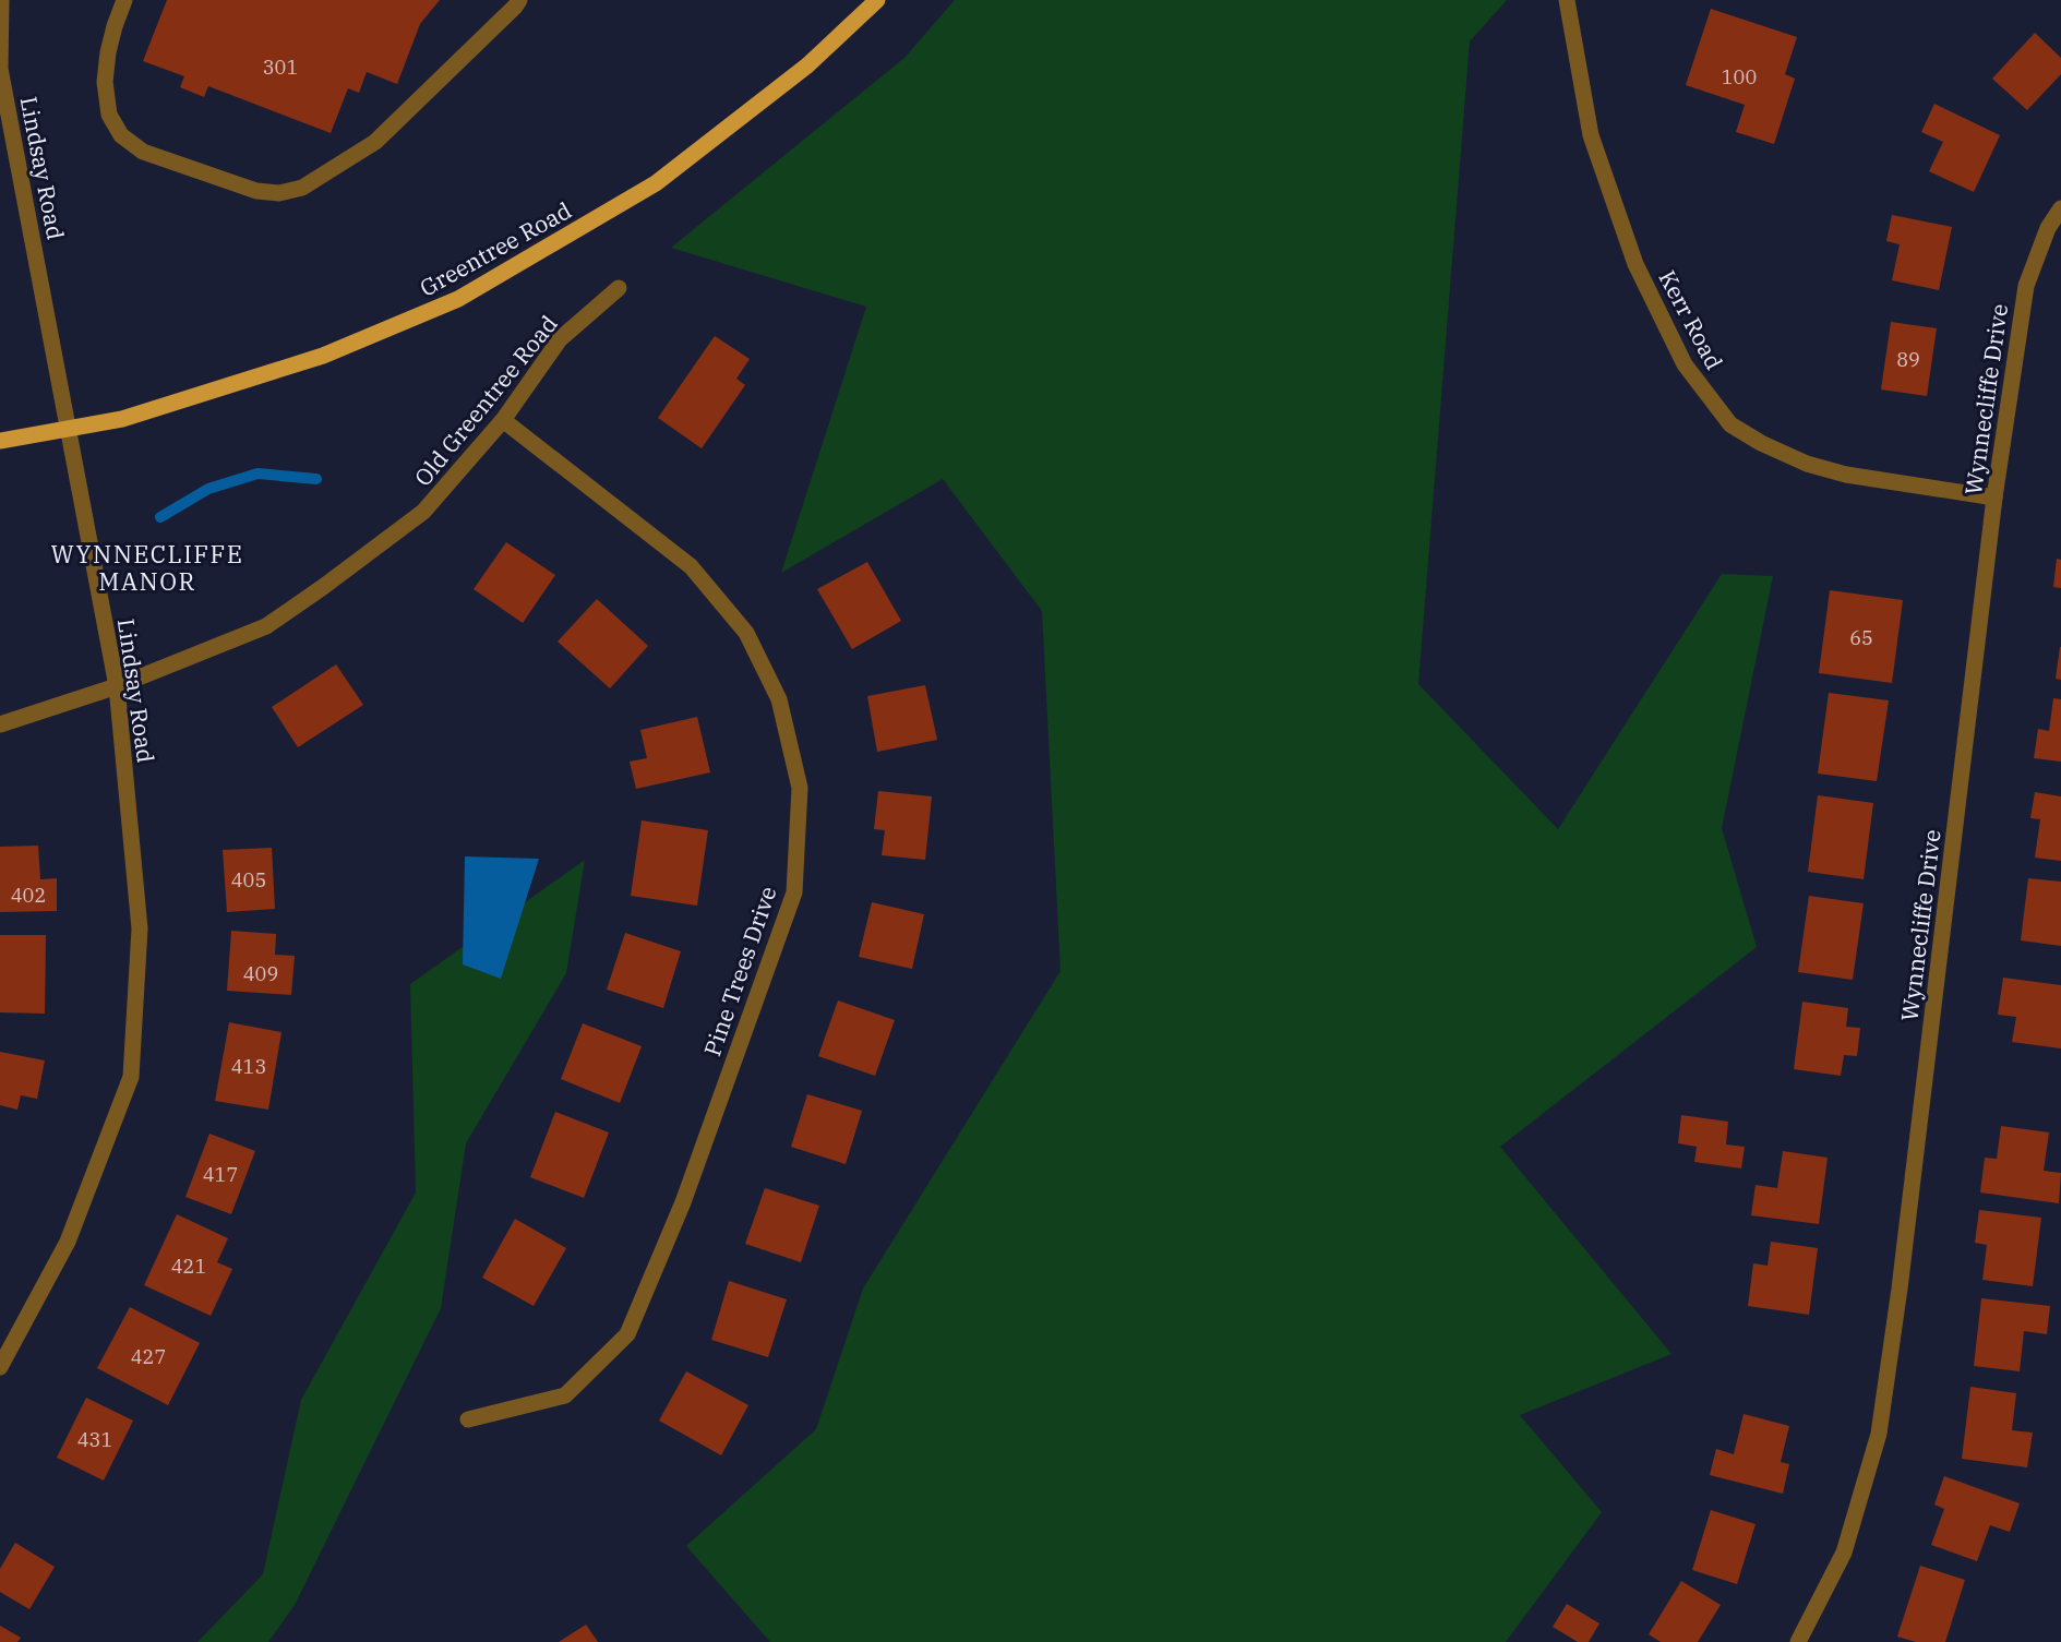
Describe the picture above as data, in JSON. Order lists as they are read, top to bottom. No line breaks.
{"streets":{"main road":["Greentree Road"],"street":["Lindsay Road","Kerr Road","Wynnecliffe Drive","Old Greentree Road","Pine Trees Drive"]},"crossings":[["Lindsay Road","Greentree Road"],["Lindsay Road","Old Greentree Road"],["Kerr Road","Wynnecliffe Drive"],["Old Greentree Road","Pine Trees Drive"]],"districts":["WYNNECLIFFE MANOR"],"house_numbers":["301","100","89","65","405","402","409","413","417","421","427","431"]}
